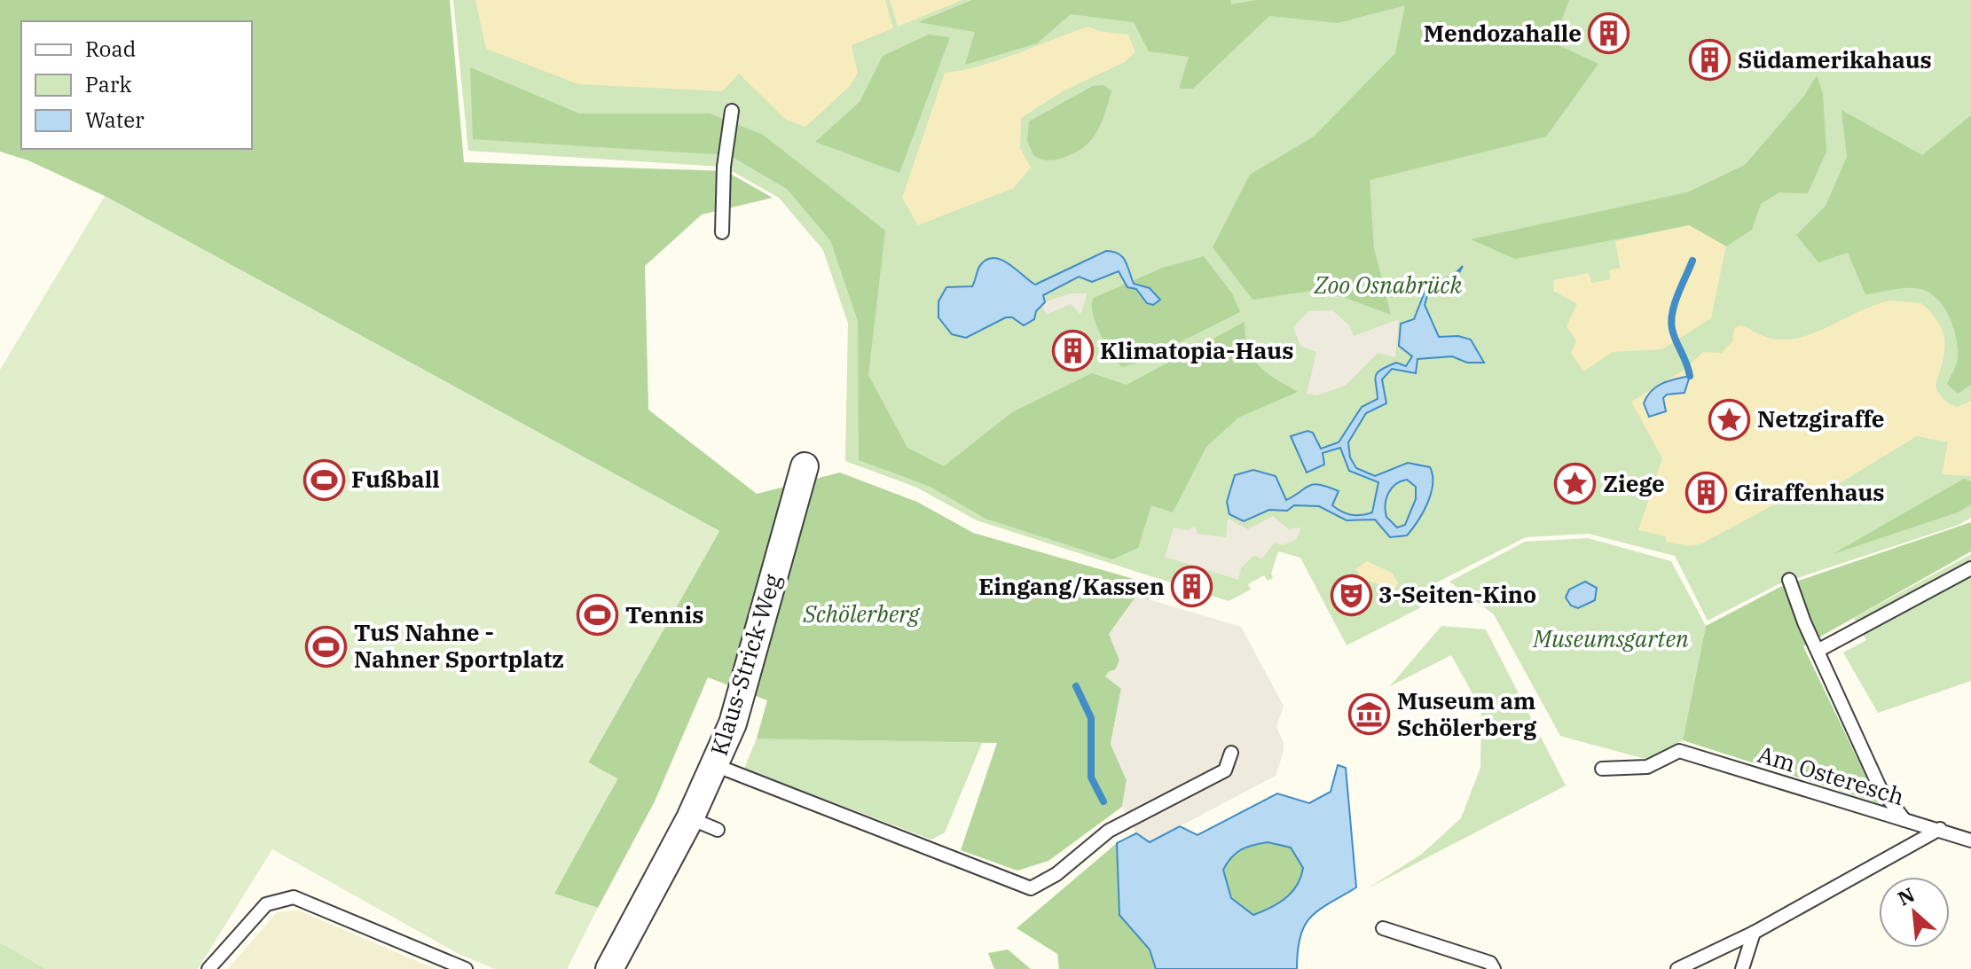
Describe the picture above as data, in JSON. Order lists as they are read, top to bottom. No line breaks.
{"streets":{"street":["Klaus-Strick-Weg"],"lane":["Am Osteresch"]},"parks":["Zoo Osnabrück","Schölerberg","Museumsgarten"],"places":{"building":["Mendozahalle","Südamerikahaus","Klimatopia-Haus","Giraffenhaus","Eingang/Kassen"],"place":["Netzgiraffe","Ziege"],"sports":["Fußball","Tennis","TuS Nahne - Nahner Sportplatz"],"theatre":["3-Seiten-Kino"],"museum":["Museum am Schölerberg"]},"legend":["Road","Park","Water"],"north":"top left"}
